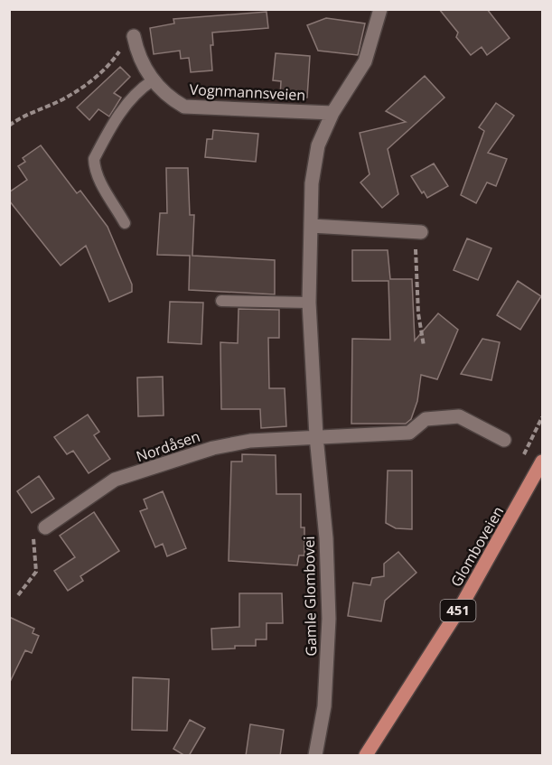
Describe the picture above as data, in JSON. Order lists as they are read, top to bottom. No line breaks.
{"streets":{"main road":["Glomboveien","451"],"street":["Vognmannsveien","Nordåsen","Gamle Glombovei"]},"crossings":[["Vognmannsveien","Gamle Glombovei"],["Nordåsen","Gamle Glombovei"]]}
